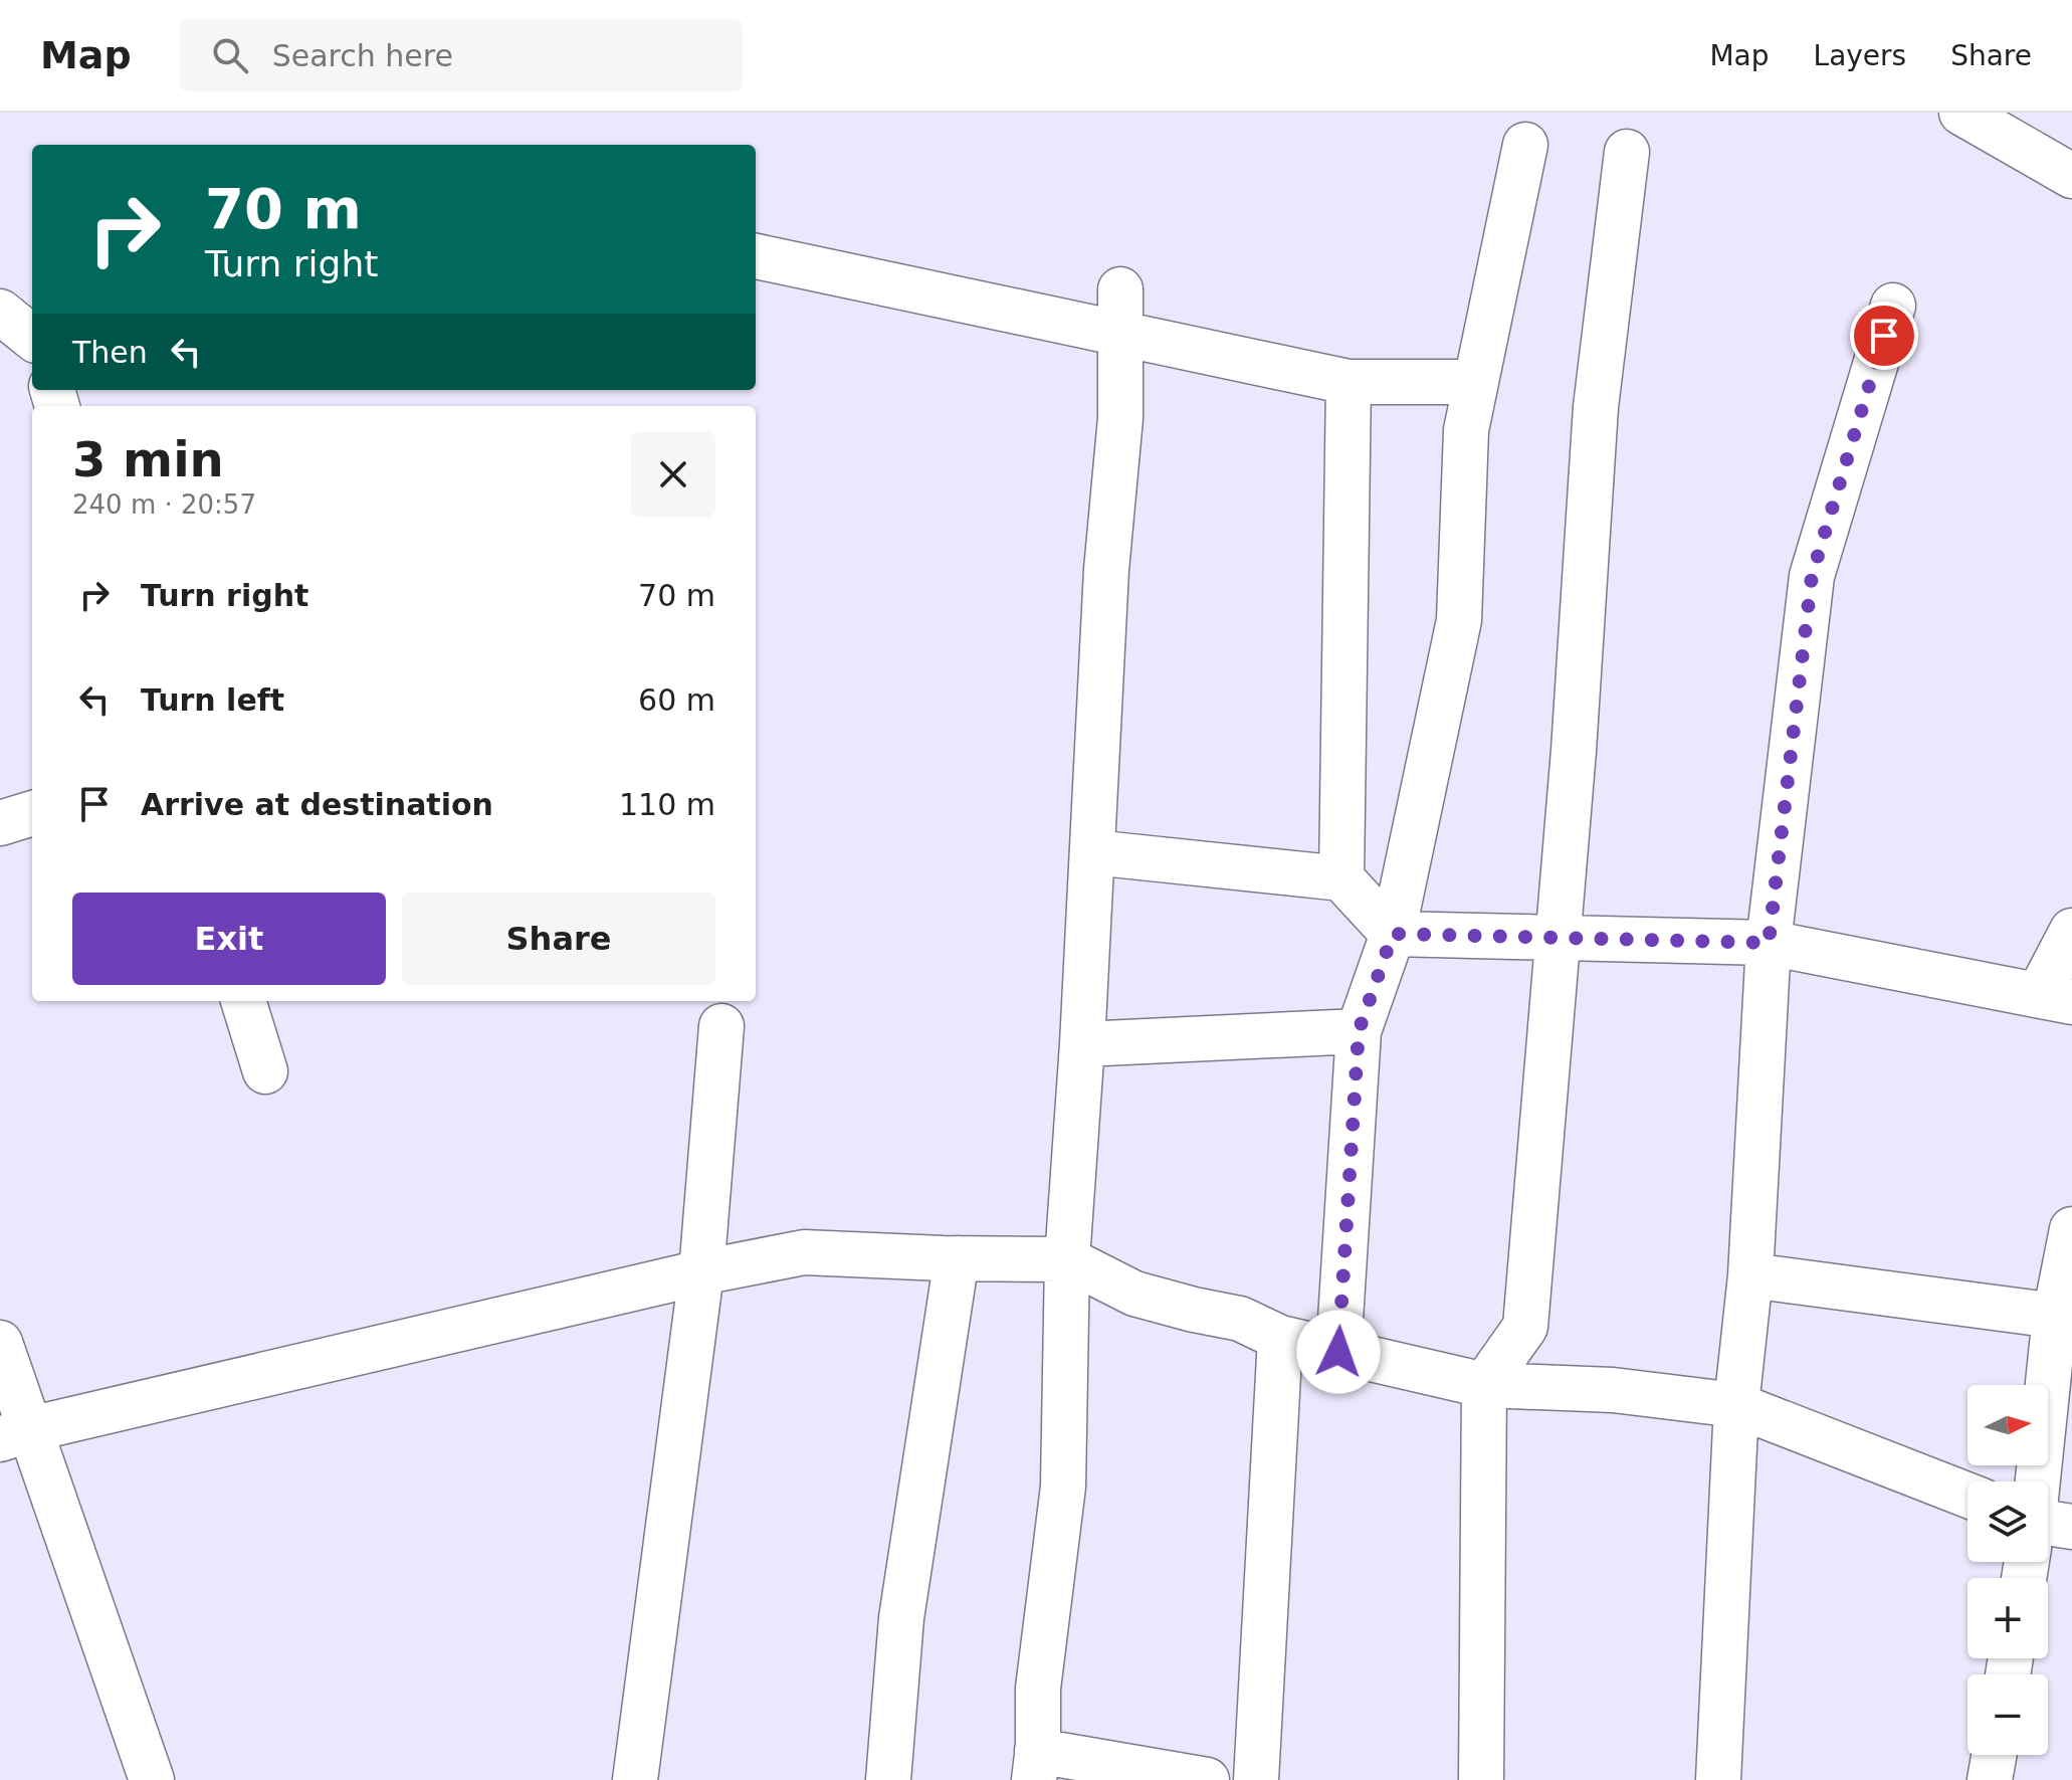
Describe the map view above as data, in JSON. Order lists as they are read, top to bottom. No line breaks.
{"north":"right","page":{"header":"Map","search":"Search here","nav":["Map","Layers","Share"],"turn":["70 m","Turn right"],"then":"Then","heading":["3 min","240 m · 20:57"],"list":[{"name":"Turn right","value":"70 m"},{"name":"Turn left","value":"60 m"},{"name":"Arrive at destination","value":"110 m"}],"buttons":["Exit","Share"],"map_buttons":["+","−"]}}
